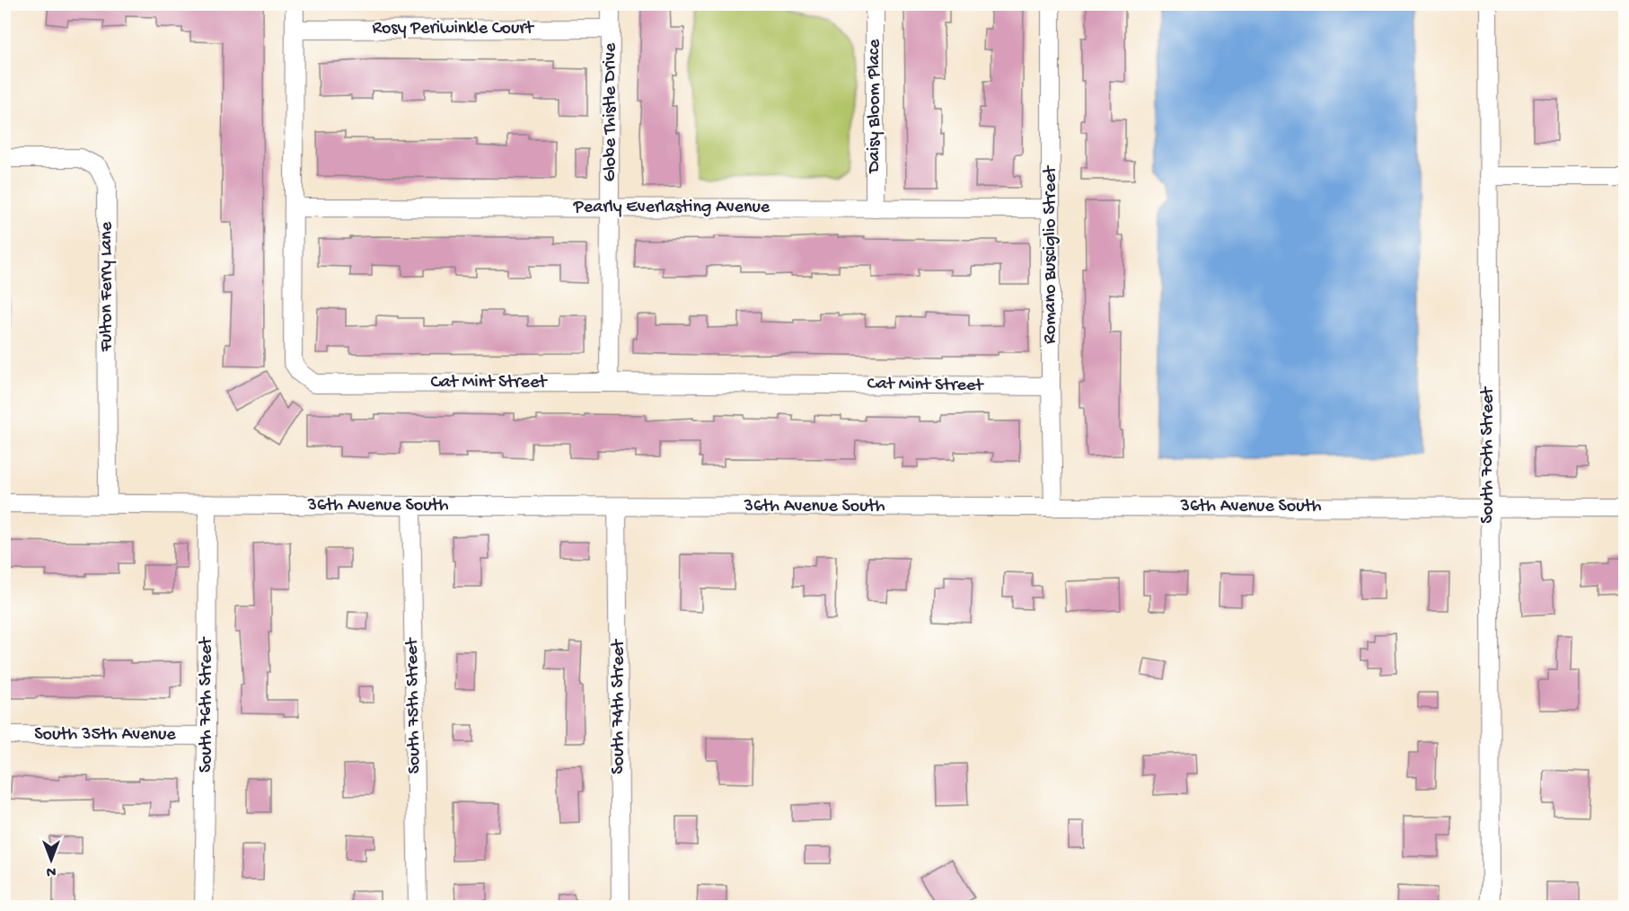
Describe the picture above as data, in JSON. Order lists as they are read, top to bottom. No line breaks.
{"streets":{"street":["Rosy Periwinkle Court","Daisy Bloom Place","Globe Thistle Drive","Pearly Everlasting Avenue","Romano Busciglio Street","Fulton Ferry Lane","Cat Mint Street","South 70th Street","36th Avenue South","South 76th Street","South 75th Street","South 74th Street","South 35th Avenue"]},"crossings":[["Rosy Periwinkle Court","Globe Thistle Drive"],["Rosy Periwinkle Court","Cat Mint Street"],["Daisy Bloom Place","Pearly Everlasting Avenue"],["Globe Thistle Drive","Pearly Everlasting Avenue"],["Globe Thistle Drive","Cat Mint Street"],["Pearly Everlasting Avenue","Romano Busciglio Street"],["Pearly Everlasting Avenue","Cat Mint Street"],["Romano Busciglio Street","Cat Mint Street"],["Romano Busciglio Street","36th Avenue South"],["Fulton Ferry Lane","36th Avenue South"],["South 70th Street","36th Avenue South"],["36th Avenue South","South 76th Street"],["36th Avenue South","South 75th Street"],["36th Avenue South","South 74th Street"],["South 76th Street","South 35th Avenue"]],"north":"bottom"}
